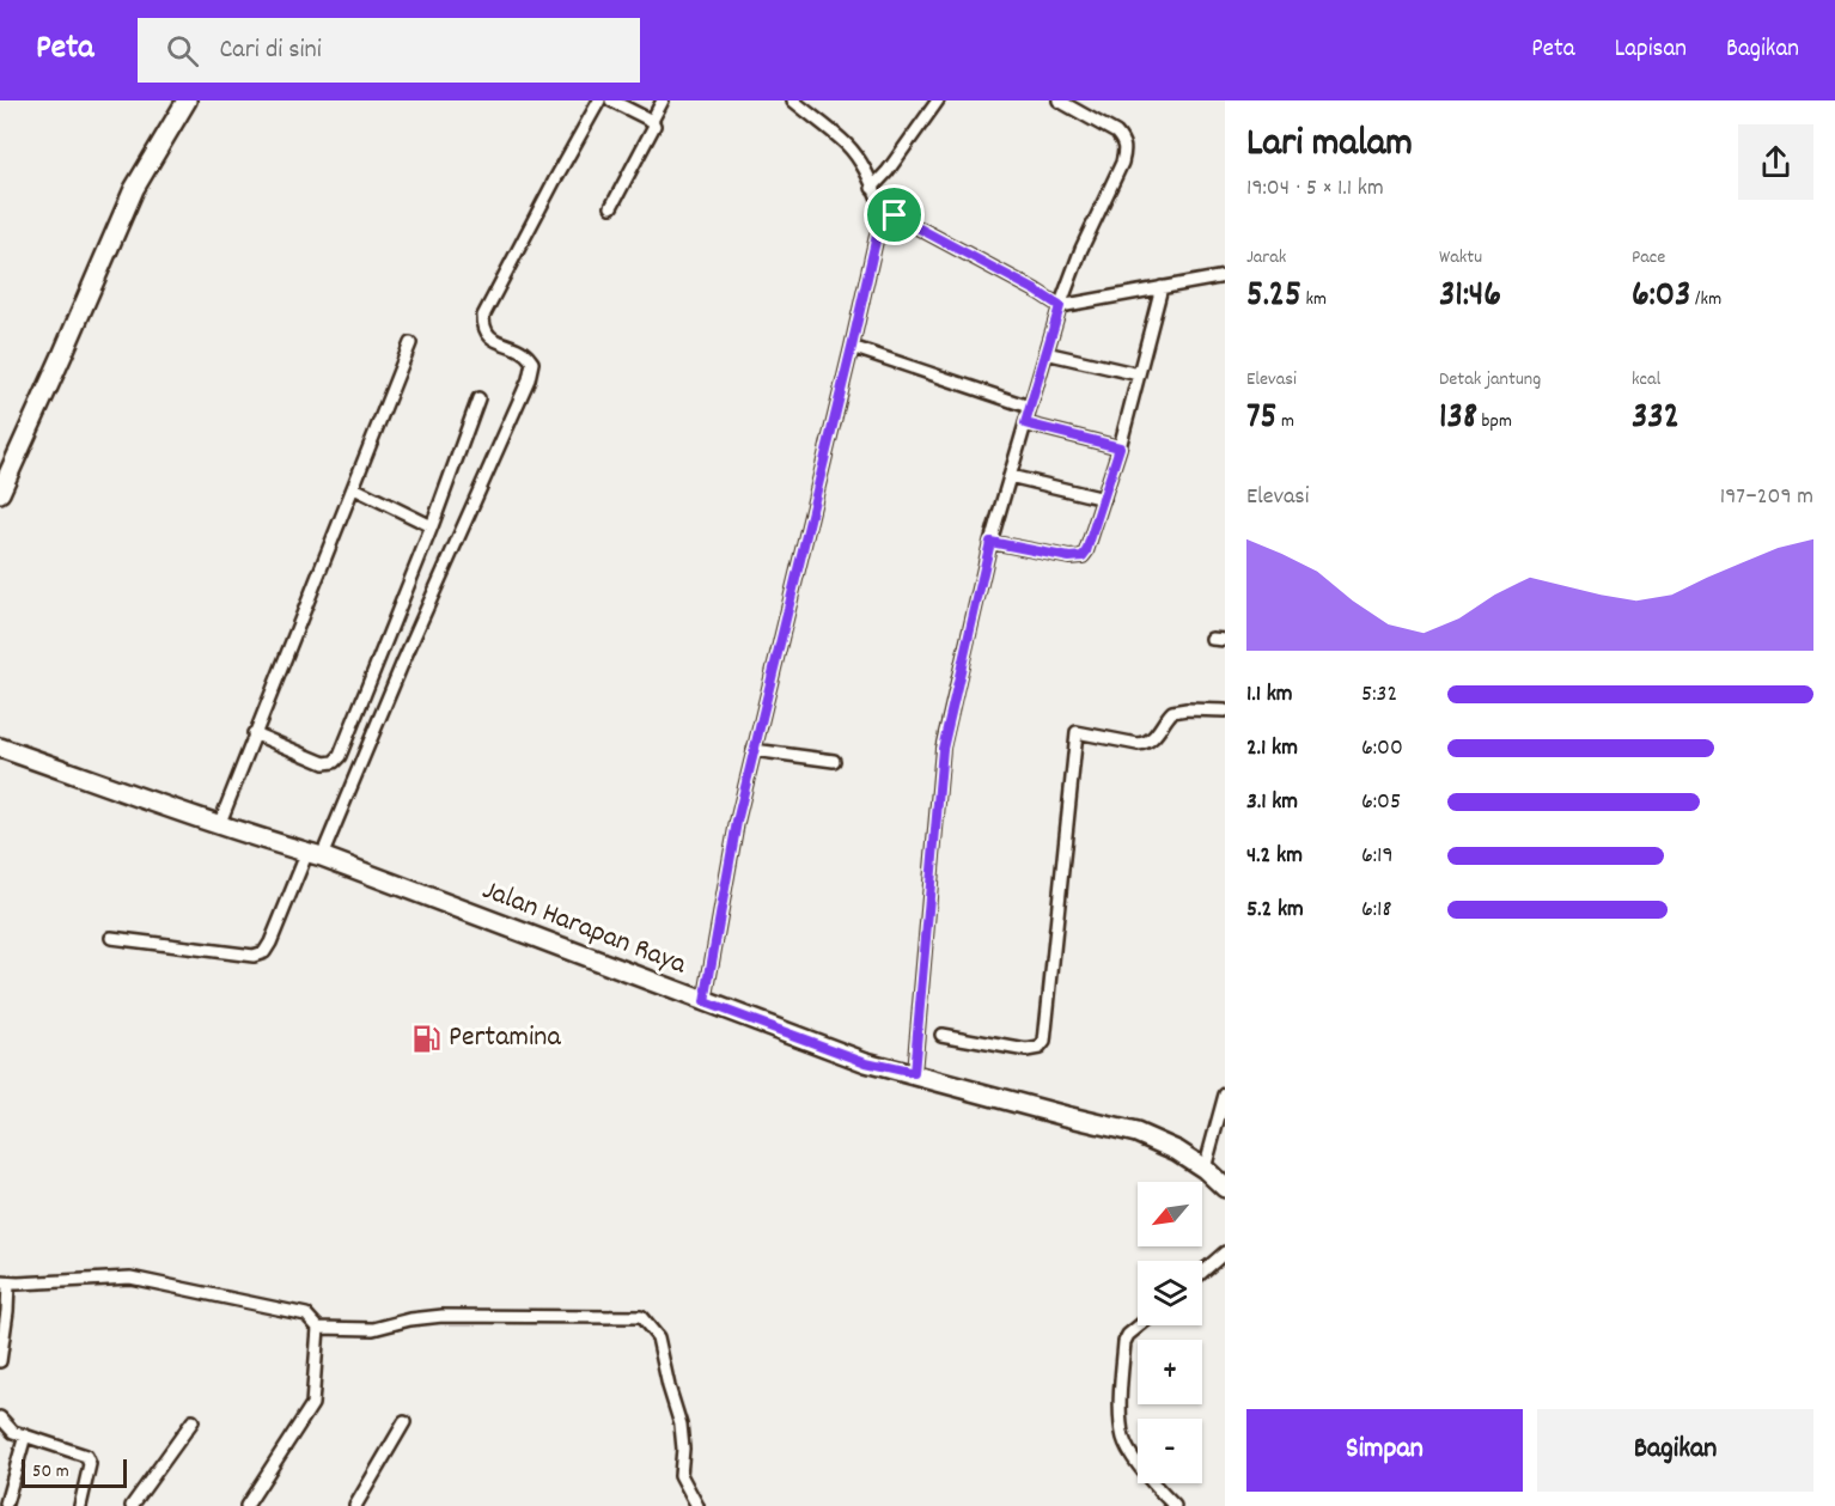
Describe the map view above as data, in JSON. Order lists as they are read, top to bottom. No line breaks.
{"streets":{"main road":["Jalan Harapan Raya"]},"places":{"fuel station":["Pertamina"]},"scale_bar":"50 m","north":"bottom left","page":{"header":"Peta","search":"Cari di sini","nav":["Peta","Lapisan","Bagikan"],"heading":["Lari malam","19:04 · 5 × 1.1 km"],"stats":[["Jarak","5.25 km"],["Waktu","31:46"],["Pace","6:03 /km"],["Elevasi","75 m"],["Detak jantung","138 bpm"],["kcal","332"]],"chart":["Elevasi","197–209 m"],"list":[{"name":"1.1 km","note":"5:32"},{"name":"2.1 km","note":"6:00"},{"name":"3.1 km","note":"6:05"},{"name":"4.2 km","note":"6:19"},{"name":"5.2 km","note":"6:18"}],"map_buttons":["+","−"],"buttons":["Simpan","Bagikan"],"scale":"50 m"}}
